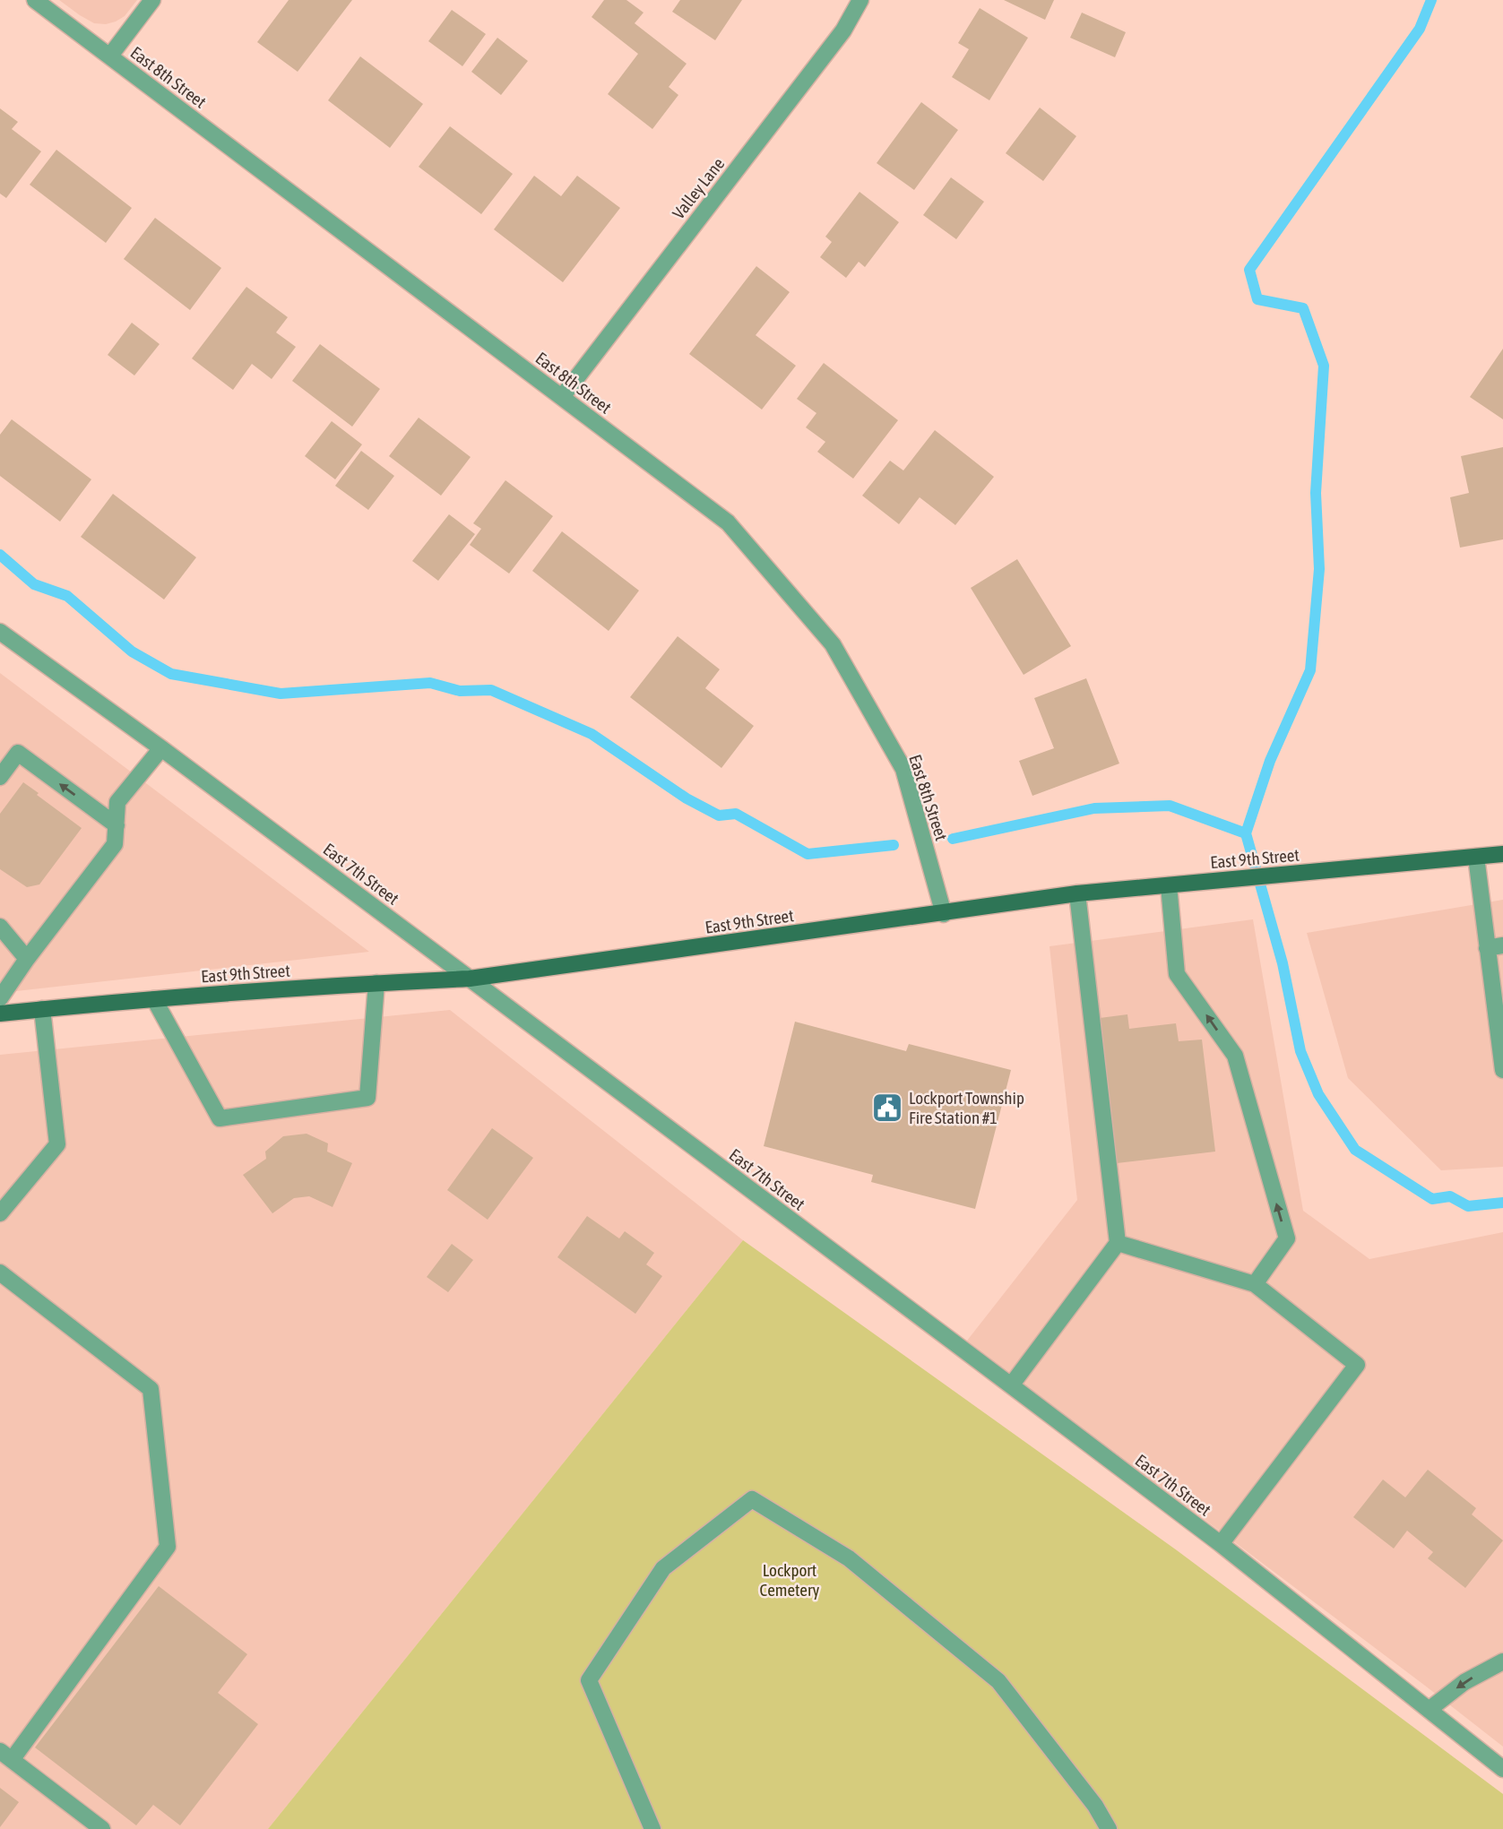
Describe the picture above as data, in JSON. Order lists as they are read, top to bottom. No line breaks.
{"streets":{"main road":["East 9th Street"],"street":["East 8th Street","Valley Lane","East 7th Street"]},"crossings":[["East 8th Street","Valley Lane"],["East 8th Street","East 9th Street"],["East 9th Street","East 7th Street"]],"parks":["Lockport Cemetery"],"places":{"public building":["Lockport Township Fire Station #1"]}}
